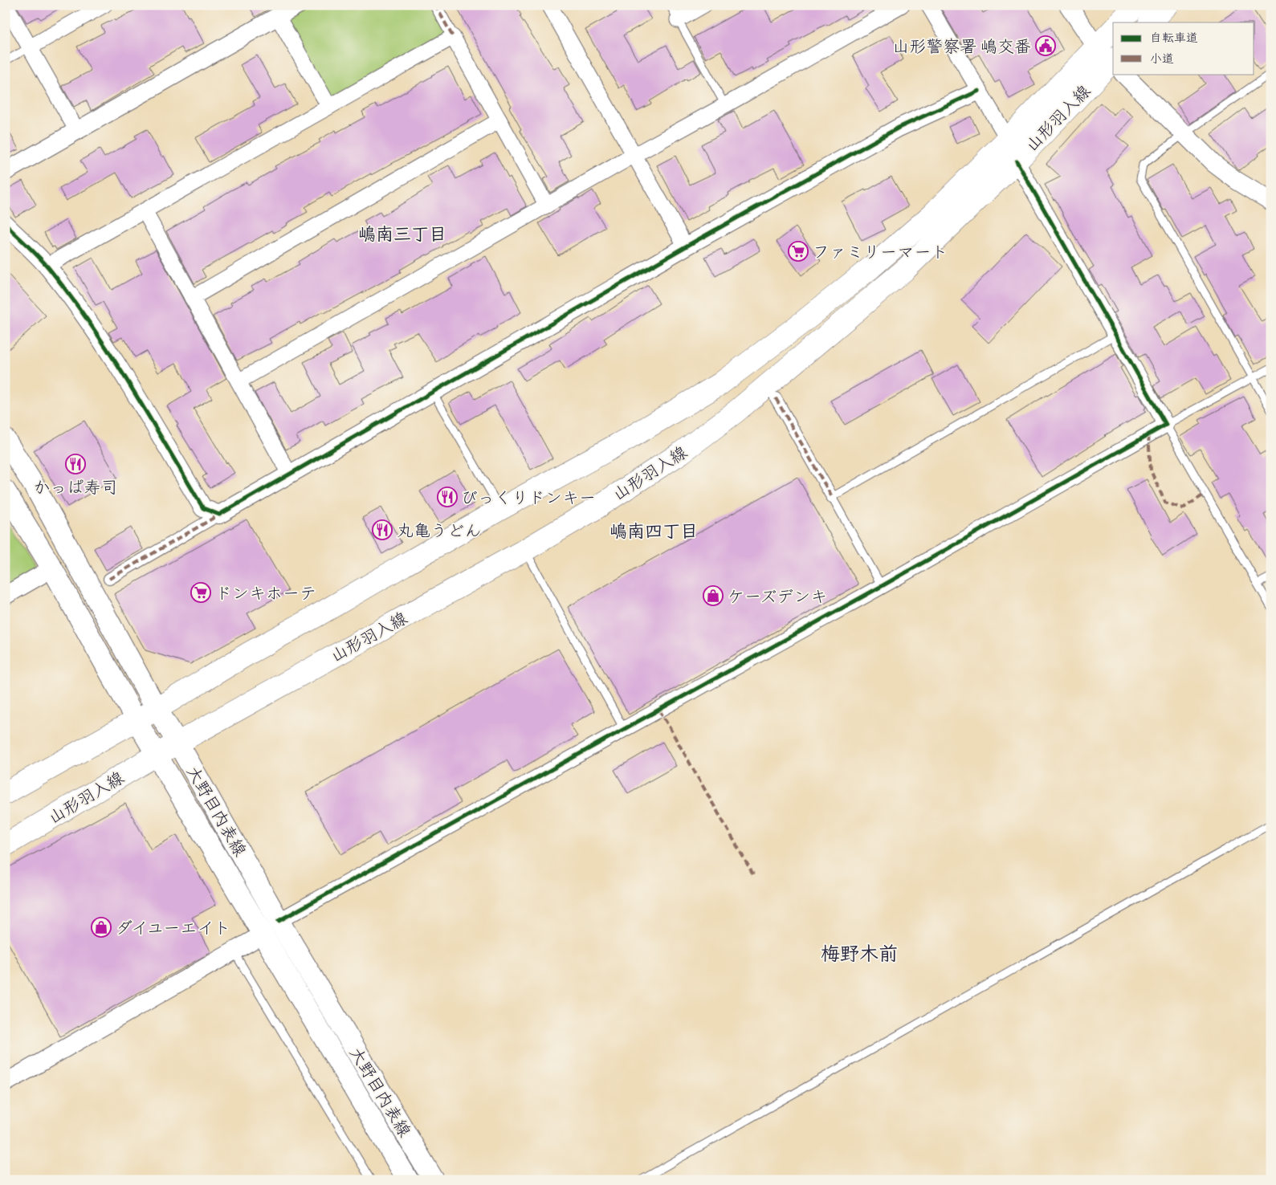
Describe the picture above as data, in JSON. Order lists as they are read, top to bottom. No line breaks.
{"streets":{"main road":["山形羽入線","大野目内表線"]},"crossings":[["山形羽入線","大野目内表線"]],"districts":["嶋南三丁目","嶋南四丁目","梅野木前"],"places":{"public building":["山形警察署 嶋交番"],"supermarket":["ファミリーマート","ドンキホーテ"],"restaurant":["かっぱ寿司","びっくりドンキー","丸亀うどん"],"shop":["ケーズデンキ","ダイユーエイト"]},"legend":["自転車道","小道"]}
